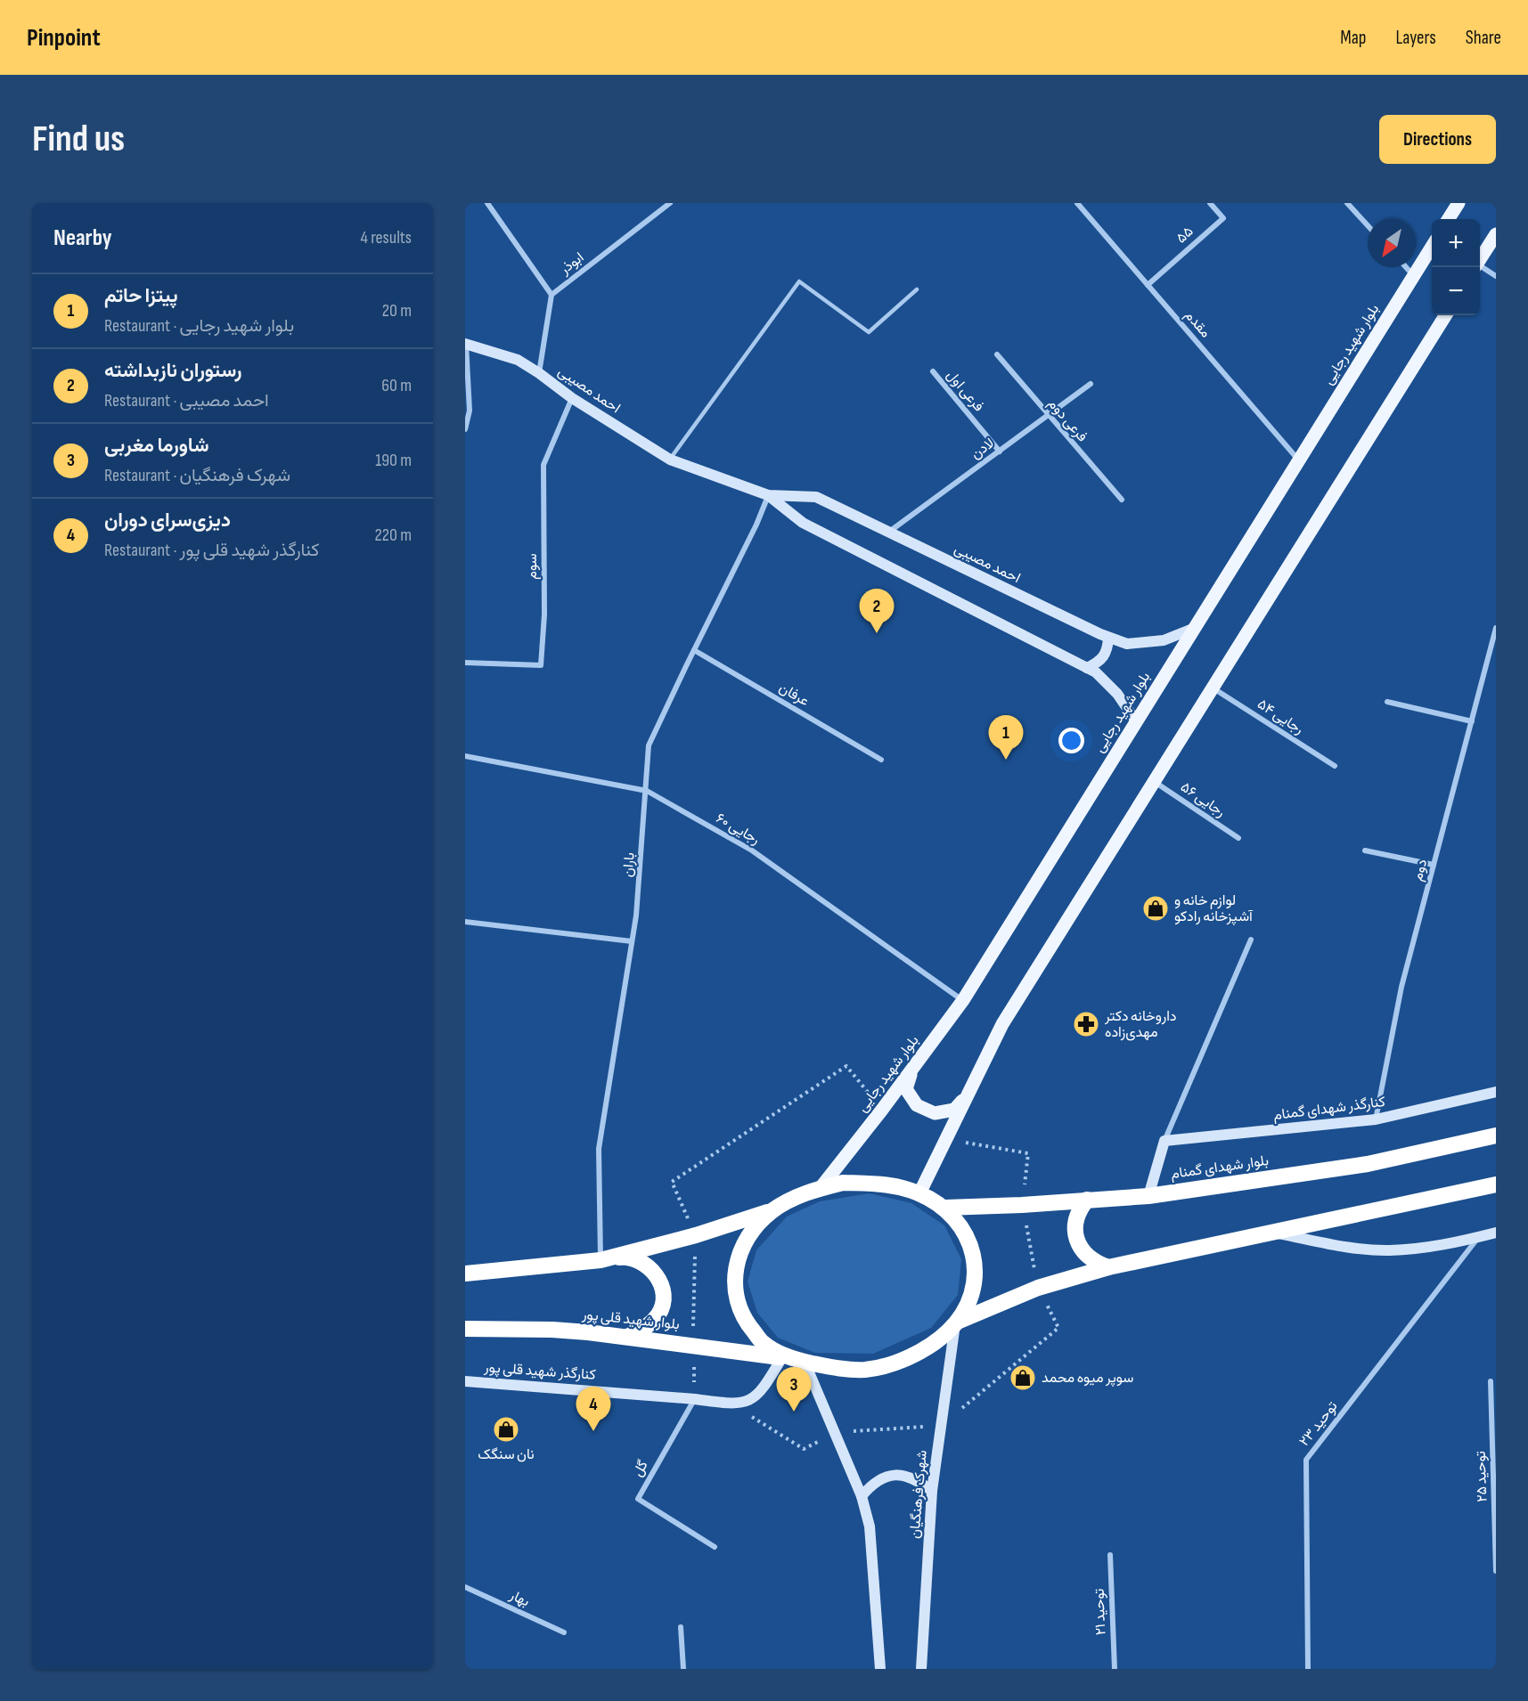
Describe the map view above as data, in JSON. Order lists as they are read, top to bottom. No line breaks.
{"streets":{"highway":["بلوار شهدای گمنام","بلوار شهید قلی پور"],"main road":["بلوار شهید رجایی"],"street":["۵۵","ابوذر","مقدم","احمد مصیبی","فرعی اول","فرعی دوم","لادن","سوم","عرفان","رجایی ۵۴","رجایی ۵۶","رجایی ۶۰","باران","دوم","کنارگذر شهدای گمنام","کنارگذر شهید قلی پور","توحید ۲۳","گل","توحید ۲۵","شهرک فرهنگیان","بهار","توحید ۲۱"]},"crossings":[["۵۵","مقدم"],["مقدم","بلوار شهید رجایی"],["بلوار شهید رجایی","احمد مصیبی"],["بلوار شهید رجایی","رجایی ۶۰"],["احمد مصیبی","لادن"],["احمد مصیبی","سوم"],["احمد مصیبی","باران"],["فرعی اول","لادن"],["فرعی دوم","لادن"],["عرفان","باران"],["رجایی ۶۰","باران"],["دوم","کنارگذر شهدای گمنام"],["بلوار شهید قلی پور","کنارگذر شهید قلی پور"],["بلوار شهید قلی پور","شهرک فرهنگیان"],["کنارگذر شهید قلی پور","گل"]],"places":{"shop":["لوازم خانه و آشپزخانه رادکو","سوپر میوه محمد","نان سنگک"],"pharmacy":["داروخانه دکتر مهدی‌زاده"]},"north":"bottom left","page":{"header":"Pinpoint","nav":["Map","Layers","Share"],"buttons":"Directions","title":"Find us","heading":["Nearby","4 results"],"map_buttons":["+","−"],"list":[{"mark":"1","name":"پیتزا حاتم","note":"Restaurant · بلوار شهید رجایی","value":"20 m"},{"mark":"2","name":"رستوران نازبداشته","note":"Restaurant · احمد مصیبی","value":"60 m"},{"mark":"3","name":"شاورما مغربی","note":"Restaurant · شهرک فرهنگیان","value":"190 m"},{"mark":"4","name":"دیزی‌سرای دوران","note":"Restaurant · کنارگذر شهید قلی پور","value":"220 m"}],"pins":["2","1","3","4"]}}
